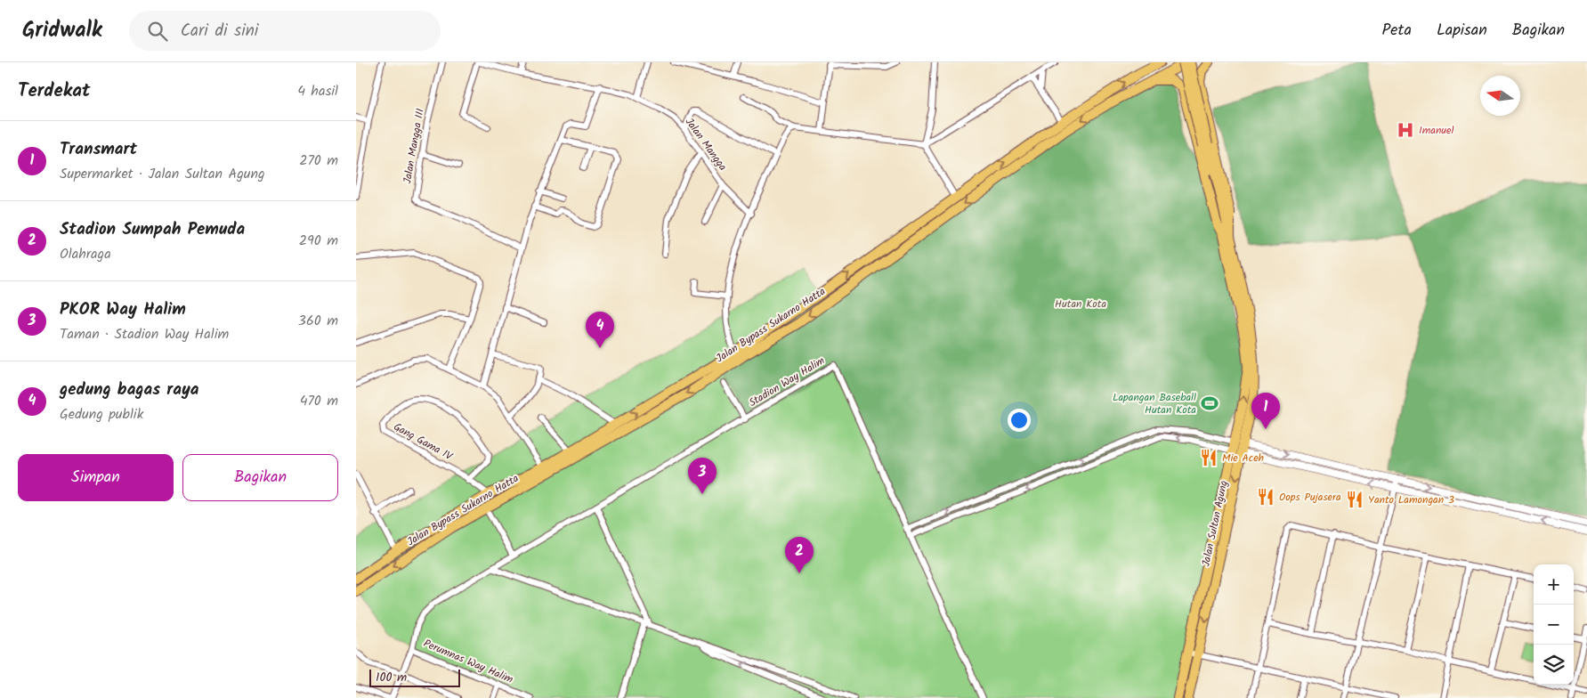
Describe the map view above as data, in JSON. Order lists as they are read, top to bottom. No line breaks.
{"streets":{"main road":["Jalan Bypass Sukarno Hatta","Jalan Sultan Agung"],"street":["Jalan Mangga","Jalan Mangga III","Stadion Way Halim","Gang Gama IV","Perumnas Way Halim"]},"crossings":[["Jalan Bypass Sukarno Hatta","Gang Gama IV"],["Stadion Way Halim","Perumnas Way Halim"]],"parks":["Hutan Kota"],"places":{"hospital":["Imanuel"],"sports":["Lapangan Baseball Hutan Kota"],"restaurant":["Mie Aceh","Oops Pujasera","Yanto Lamongan 3"]},"scale_bar":"100 m","north":"left","page":{"header":"Gridwalk","search":"Cari di sini","nav":["Peta","Lapisan","Bagikan"],"heading":["Terdekat","4 hasil"],"list":[{"mark":"1","name":"Transmart","note":"Supermarket · Jalan Sultan Agung","value":"270 m"},{"mark":"2","name":"Stadion Sumpah Pemuda","note":"Olahraga","value":"290 m"},{"mark":"3","name":"PKOR Way Halim","note":"Taman · Stadion Way Halim","value":"360 m"},{"mark":"4","name":"gedung bagas raya","note":"Gedung publik","value":"470 m"}],"pins":["4","1","3","2"],"buttons":["Simpan","Bagikan"],"map_buttons":["+","−"],"scale":"100 m"}}
